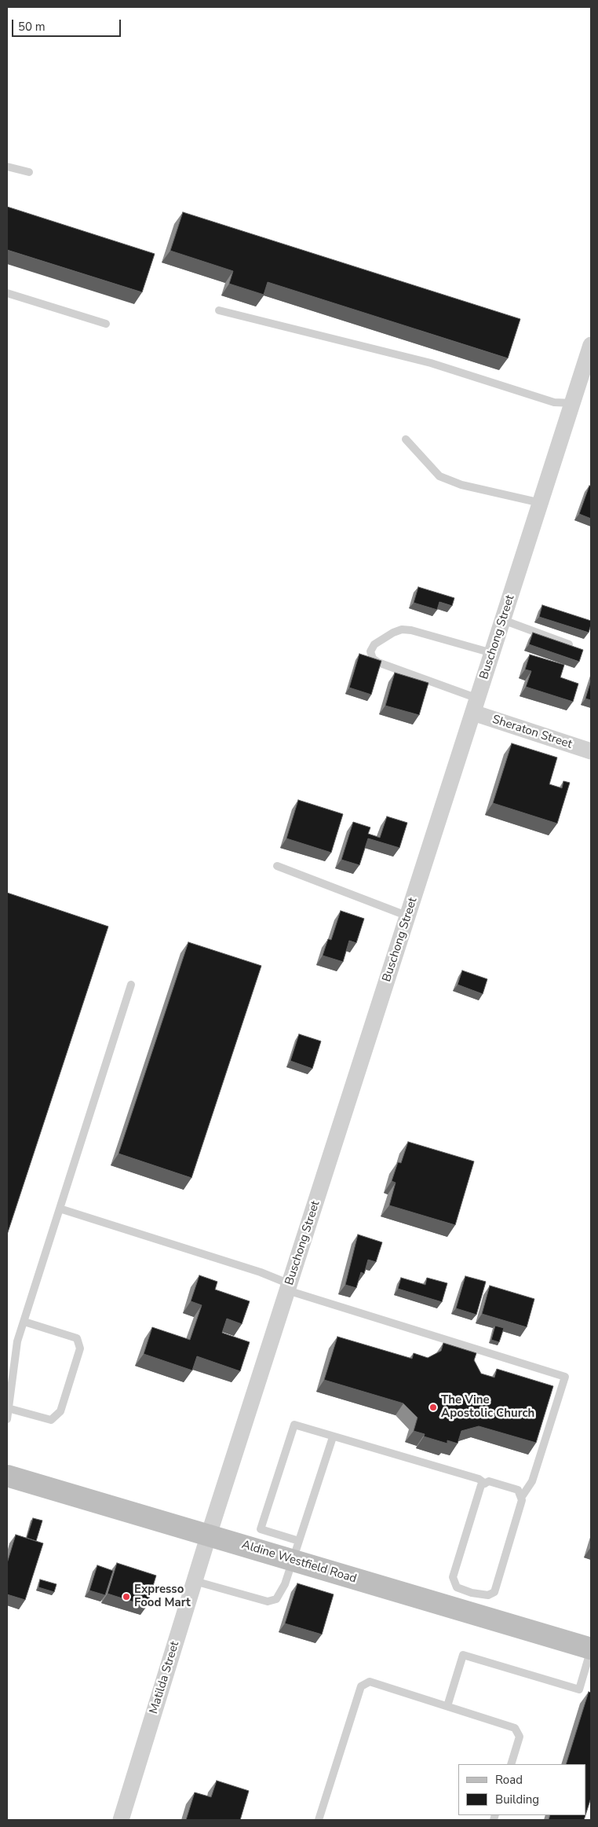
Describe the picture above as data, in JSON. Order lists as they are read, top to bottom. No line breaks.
{"streets":{"main road":["Aldine Westfield Road"],"street":["Buschong Street","Sheraton Street","Matilda Street"]},"crossings":[["Buschong Street","Sheraton Street"],["Buschong Street","Aldine Westfield Road"],["Buschong Street","Matilda Street"],["Aldine Westfield Road","Matilda Street"]],"places":["The Vine Apostolic Church","Expresso Food Mart"],"legend":["Road","Building"],"scale_bar":"50 m"}
